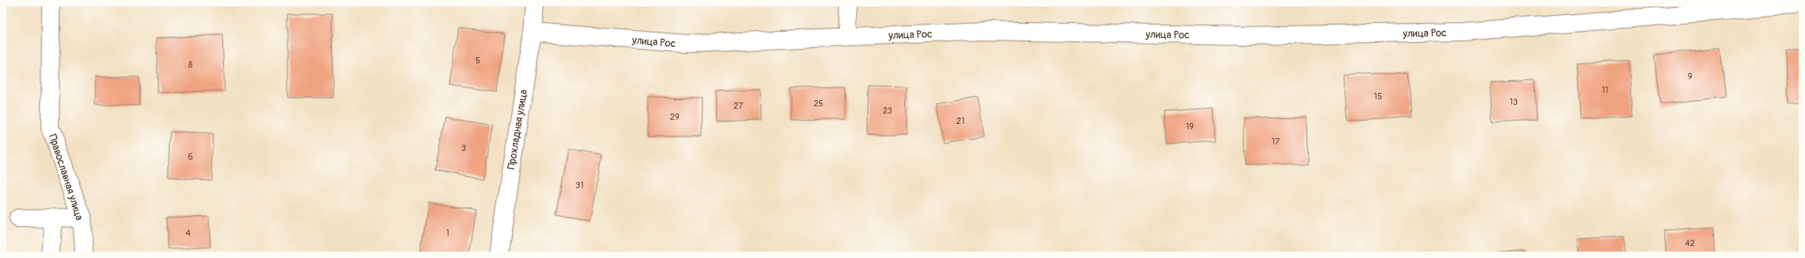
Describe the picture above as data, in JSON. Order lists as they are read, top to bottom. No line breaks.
{"streets":{"street":["улица Рос","Прохладная улица","Православная улица"]},"crossings":[["улица Рос","Прохладная улица"]],"house_numbers":["5","8","9","11","15","13","25","27","23","29","21","19","17","3","6","31","4","1","42"]}
